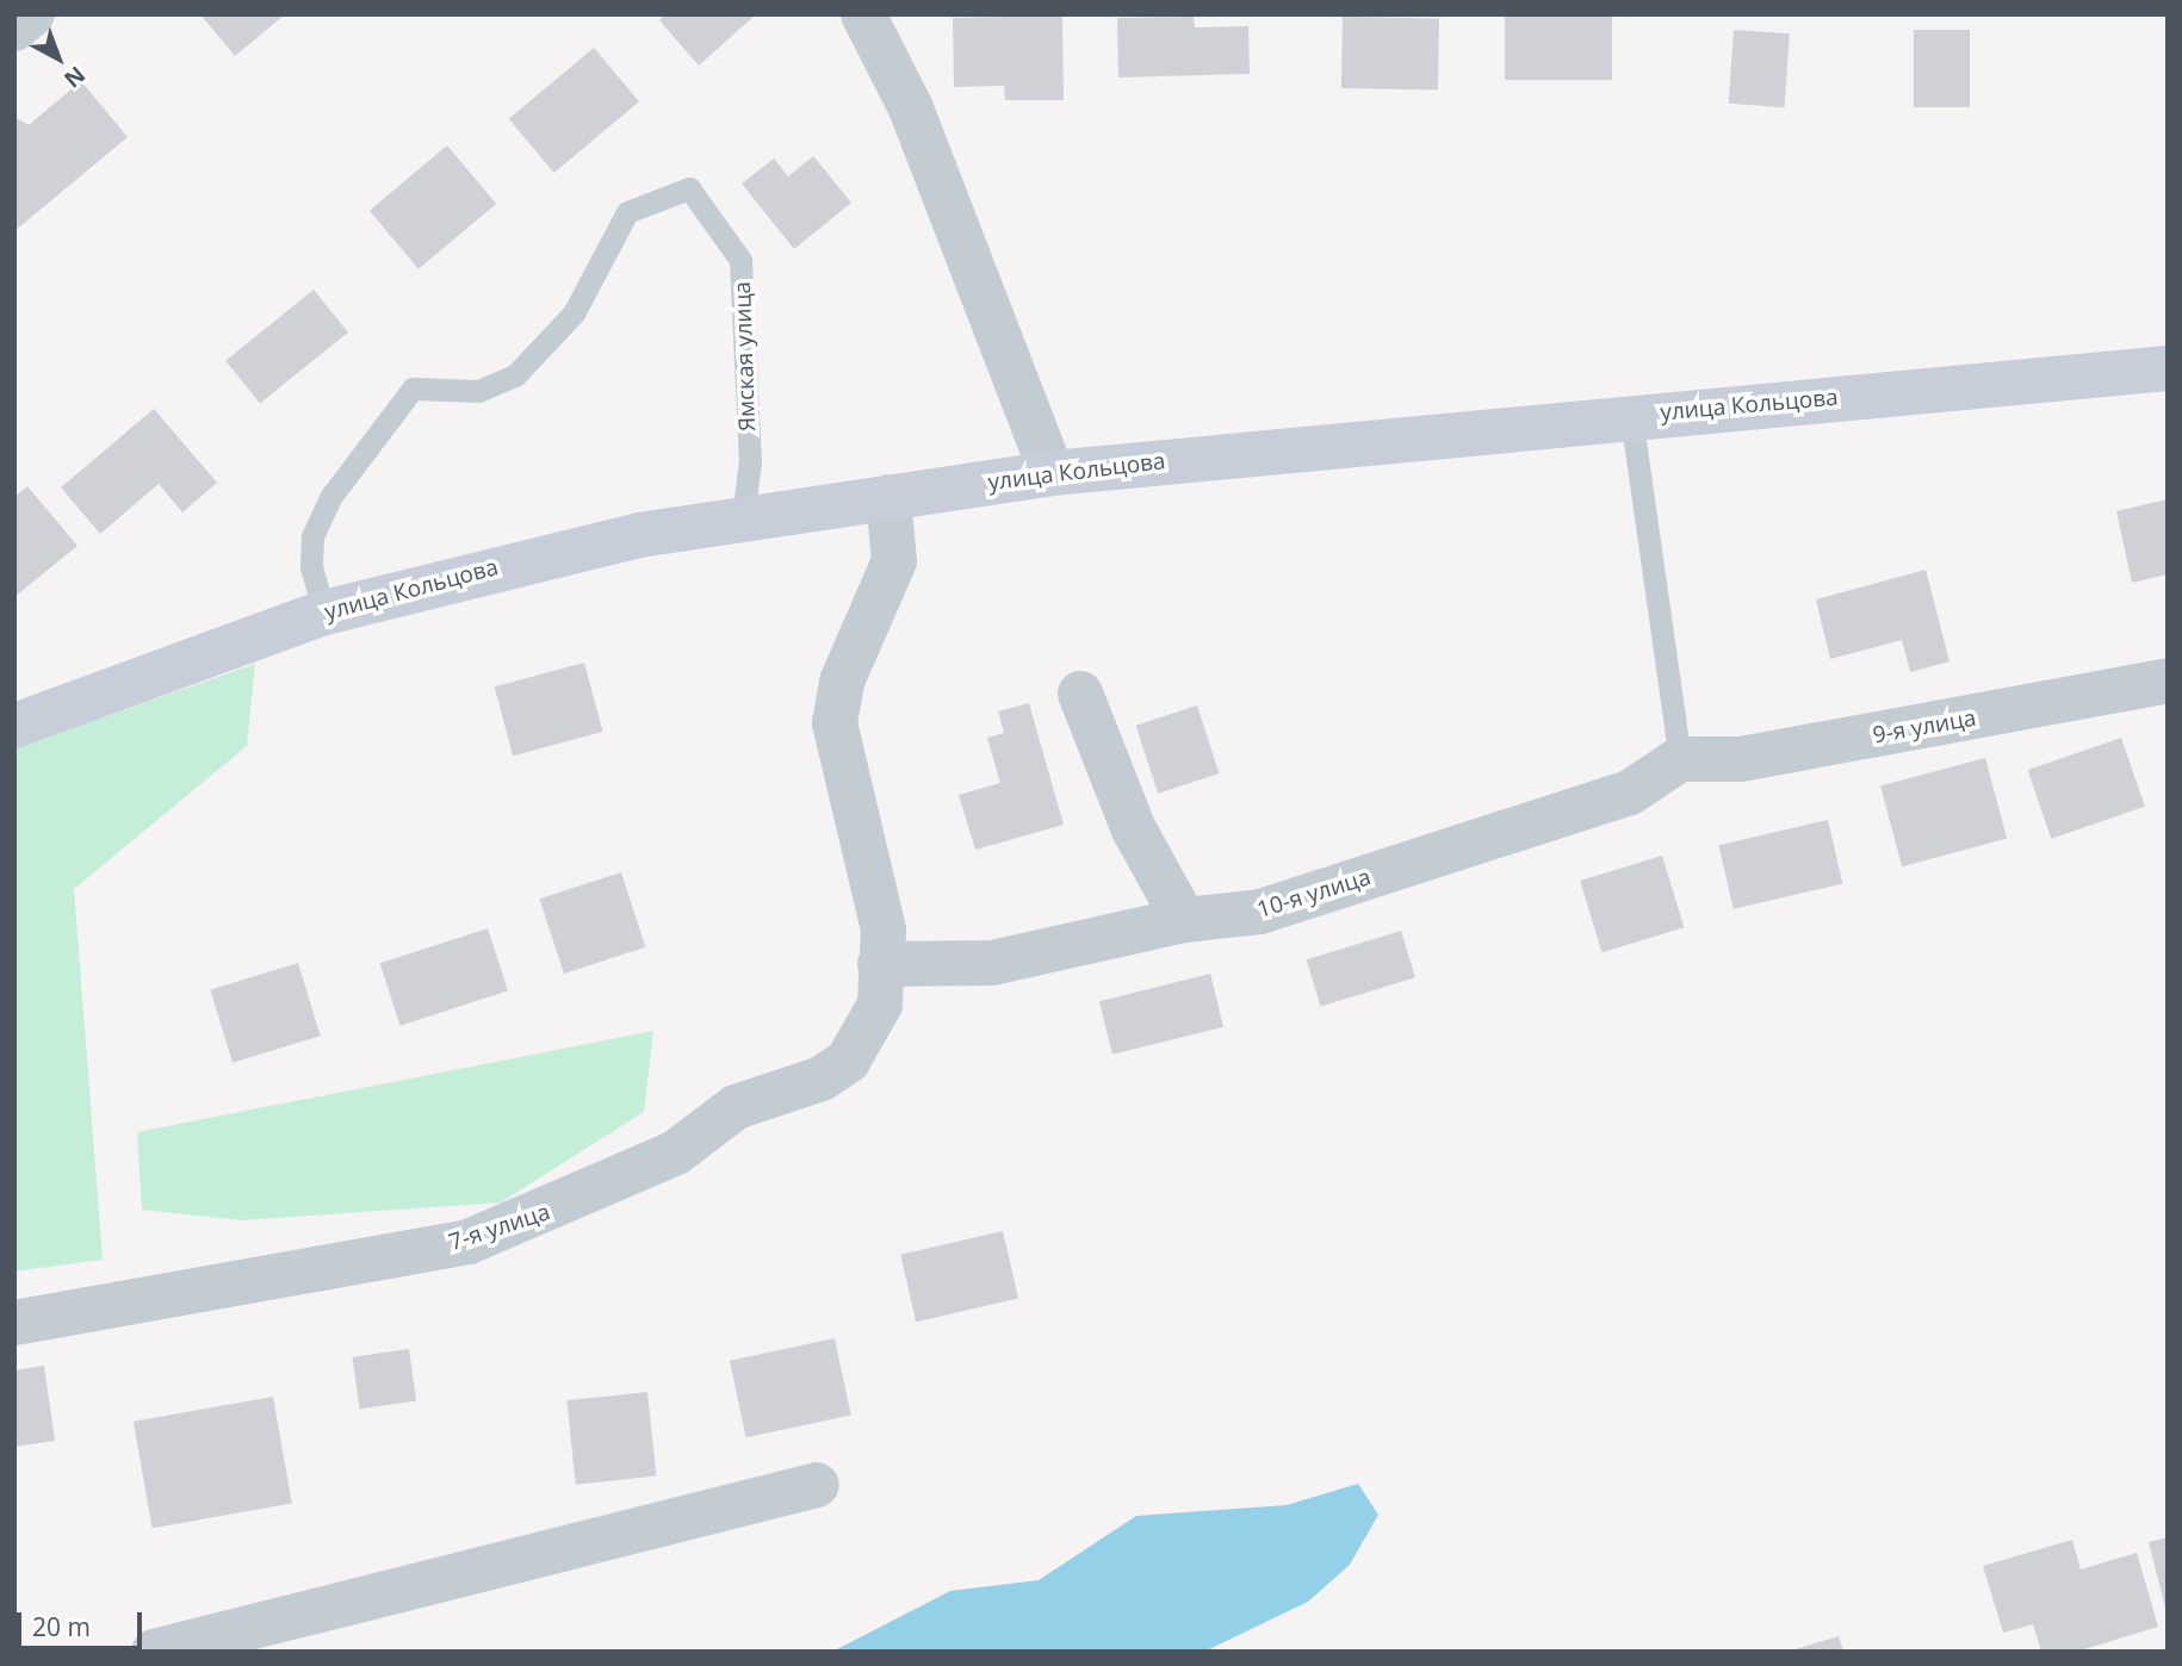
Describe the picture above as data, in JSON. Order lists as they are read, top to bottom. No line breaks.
{"streets":{"main road":["улица Кольцова"],"street":["9-я улица","10-я улица","7-я улица"],"lane":["Ямская улица"]},"crossings":[["Ямская улица","улица Кольцова"],["улица Кольцова","7-я улица"],["9-я улица","10-я улица"],["10-я улица","7-я улица"]],"scale_bar":"20 m","north":"bottom right"}
